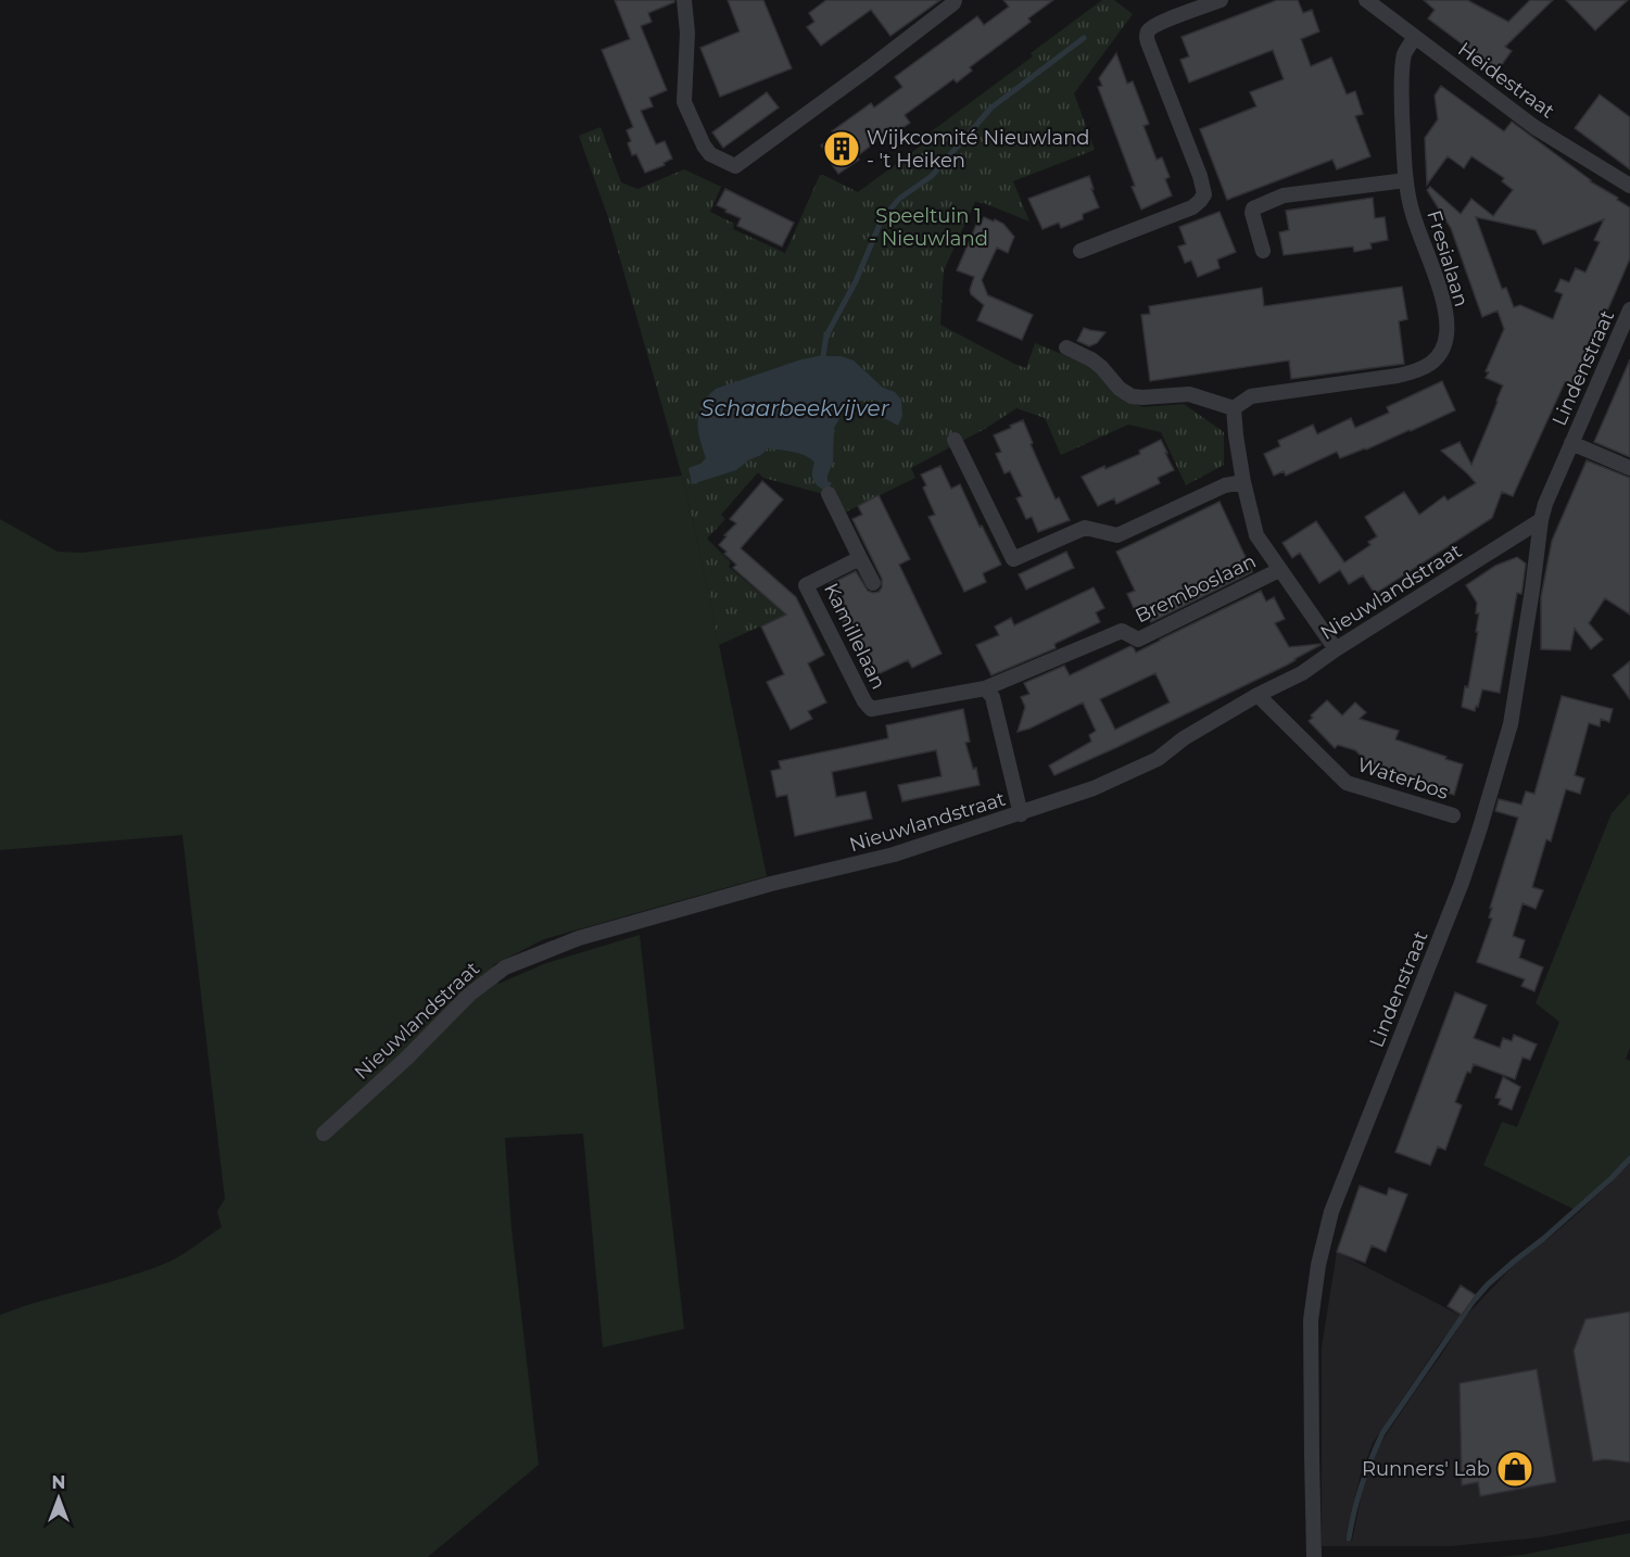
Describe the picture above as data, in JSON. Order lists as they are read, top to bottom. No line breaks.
{"streets":{"street":["Heidestraat","Fresialaan","Lindenstraat","Bremboslaan","Nieuwlandstraat","Kamillelaan","Waterbos"]},"crossings":[["Heidestraat","Fresialaan"],["Lindenstraat","Nieuwlandstraat"],["Bremboslaan","Kamillelaan"],["Nieuwlandstraat","Waterbos"]],"water":["Schaarbeekvijver"],"parks":["Speeltuin 1 - Nieuwland"],"places":{"building":["Wijkcomité Nieuwland - 't Heiken"],"shop":["Runners' Lab"]},"north":"top"}
